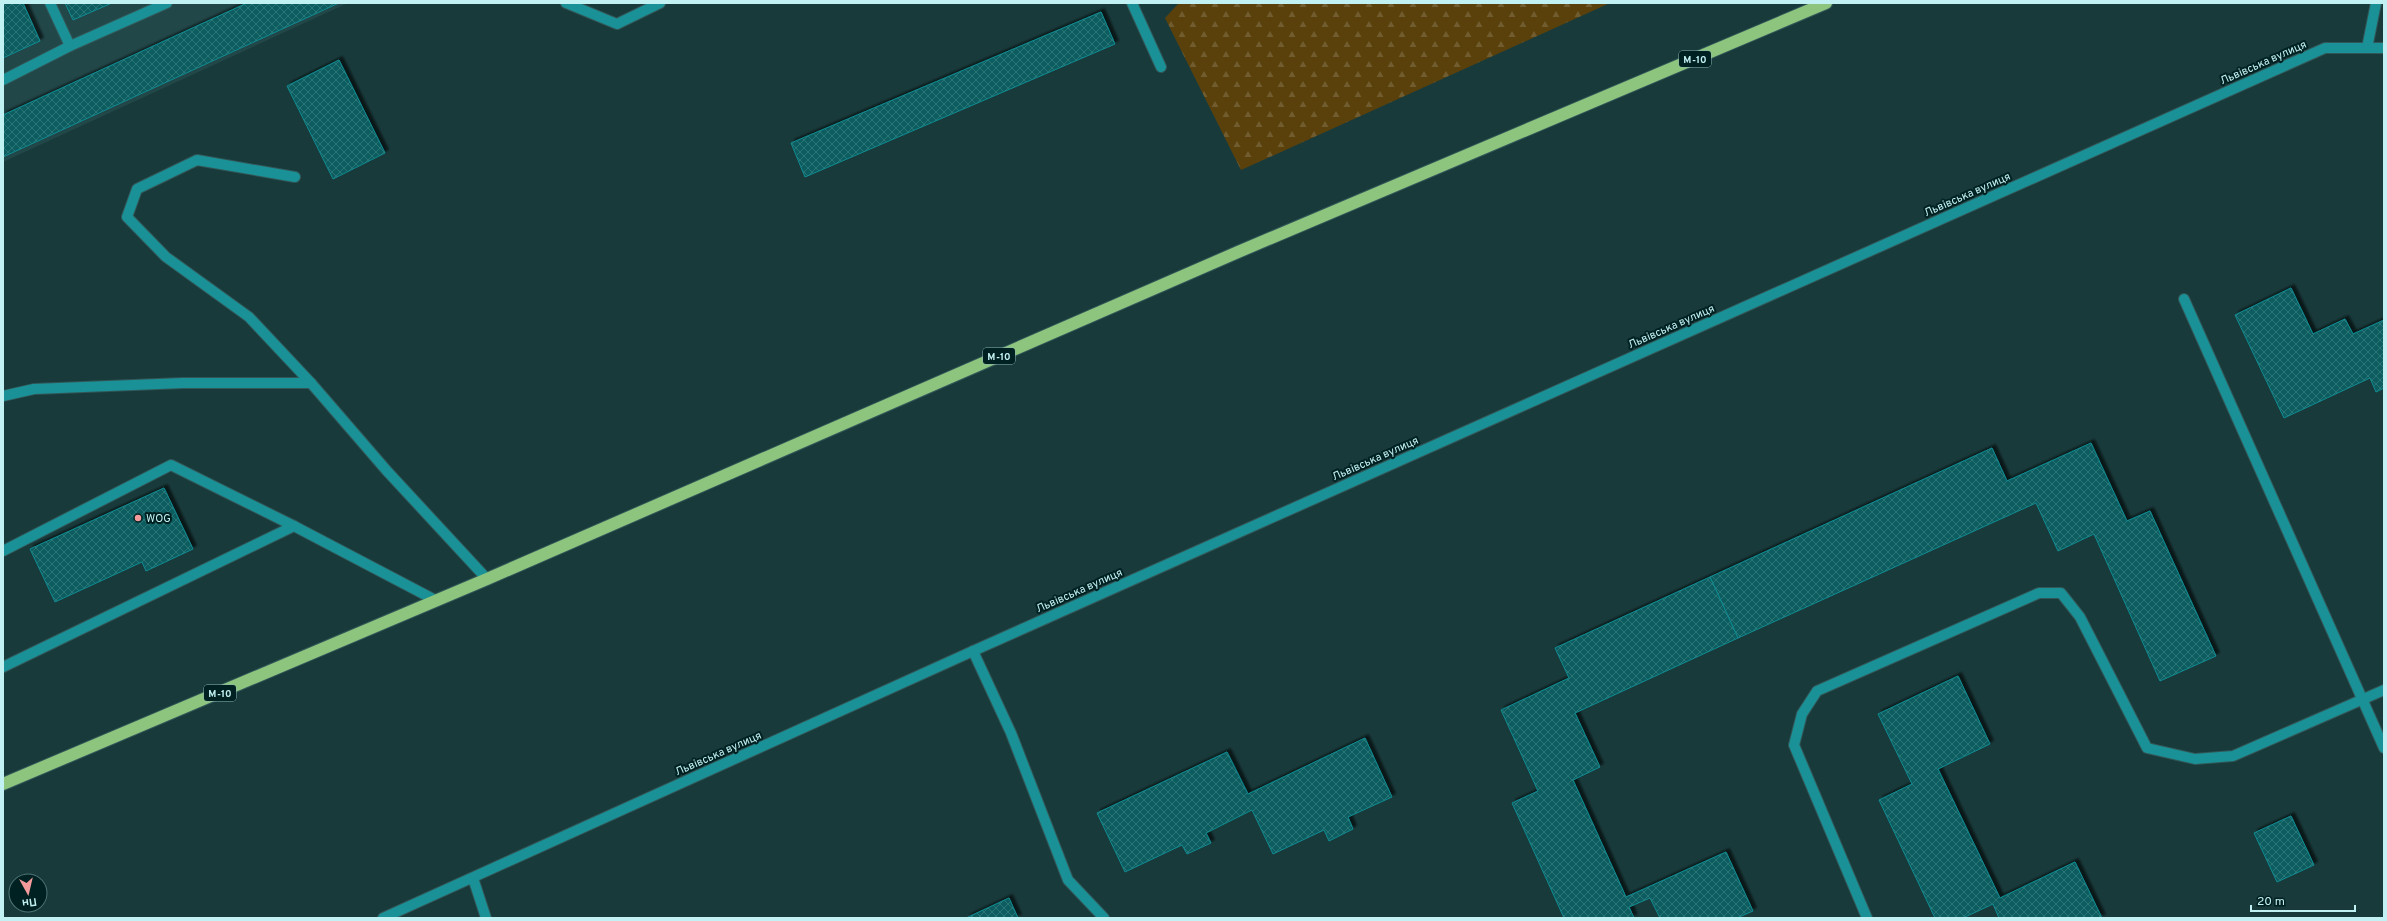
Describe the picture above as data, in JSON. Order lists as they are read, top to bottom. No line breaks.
{"streets":{"highway":["М-10"],"street":["Львівська вулиця"]},"places":["WOG"],"scale_bar":"20 m","north":"bottom"}
